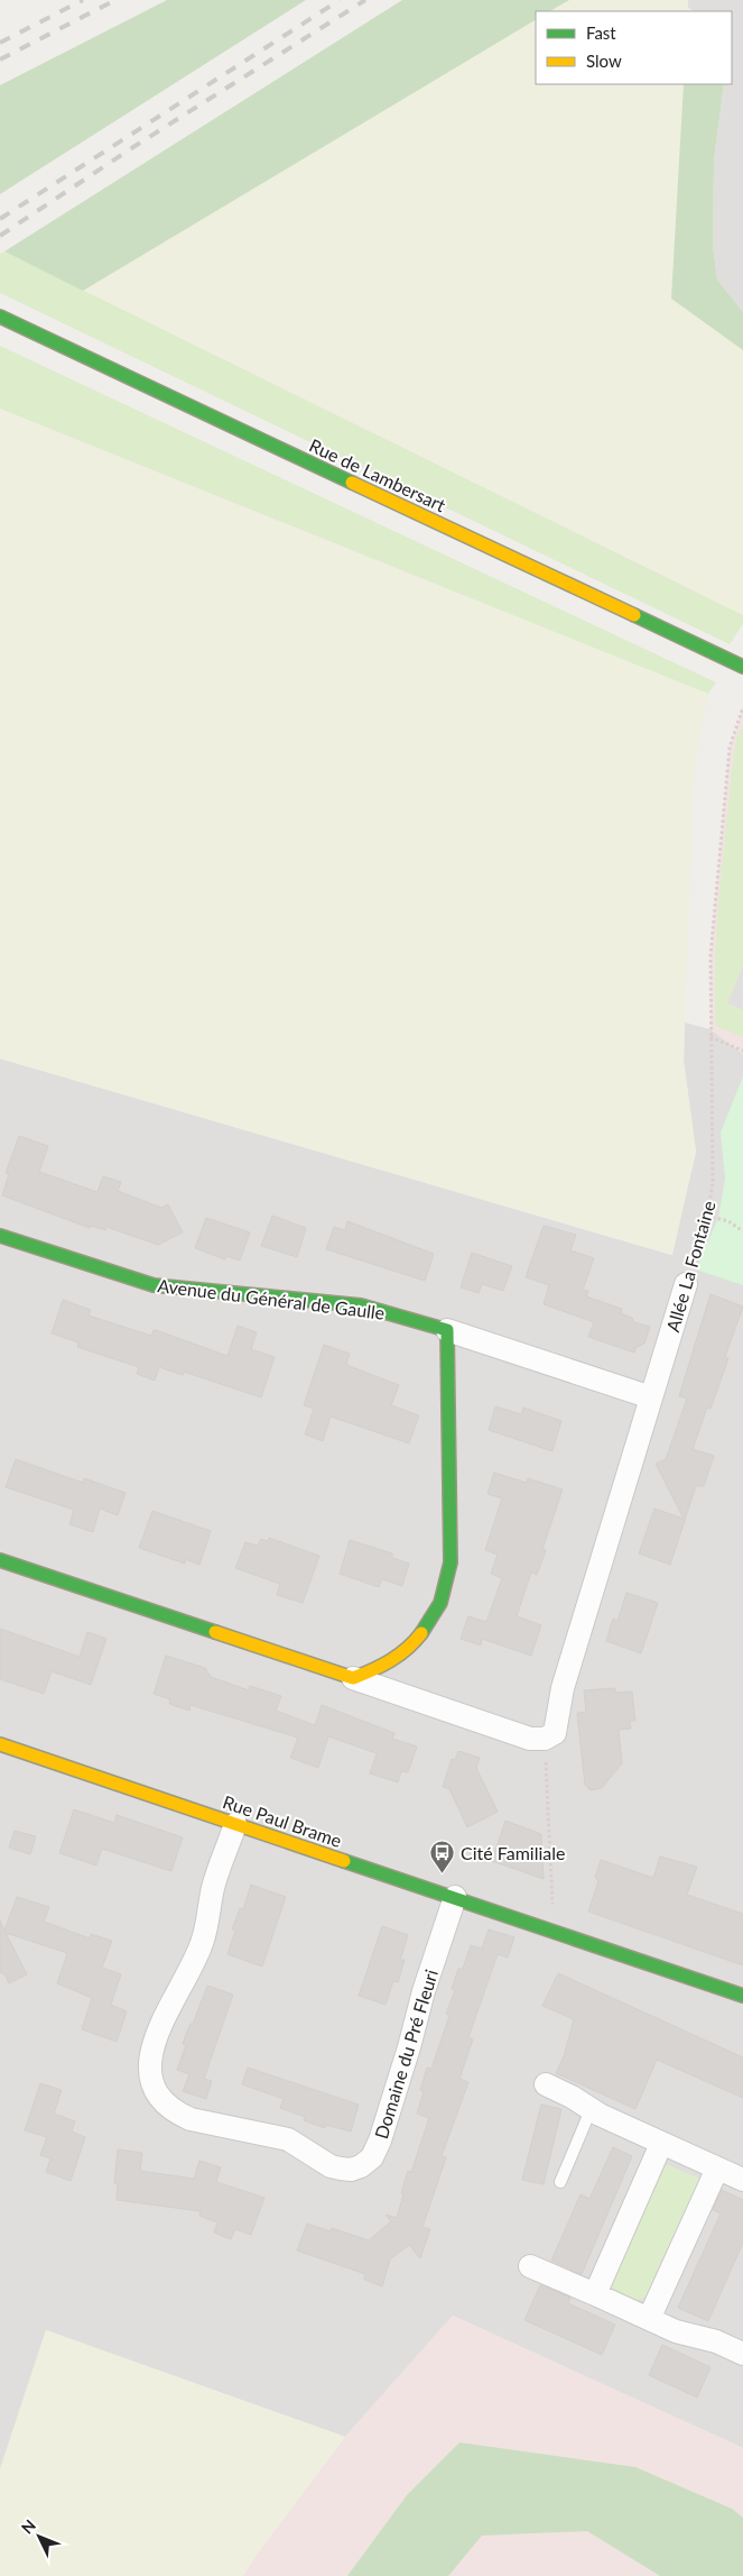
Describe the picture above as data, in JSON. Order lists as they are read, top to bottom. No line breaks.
{"streets":{"street":["Rue de Lambersart","Allée La Fontaine","Avenue du Général de Gaulle","Rue Paul Brame","Domaine du Pré Fleuri"]},"crossings":[["Allée La Fontaine","Avenue du Général de Gaulle"],["Rue Paul Brame","Domaine du Pré Fleuri"]],"places":{"bus stop":["Cité Familiale"]},"legend":["Fast","Slow"],"north":"top left"}
